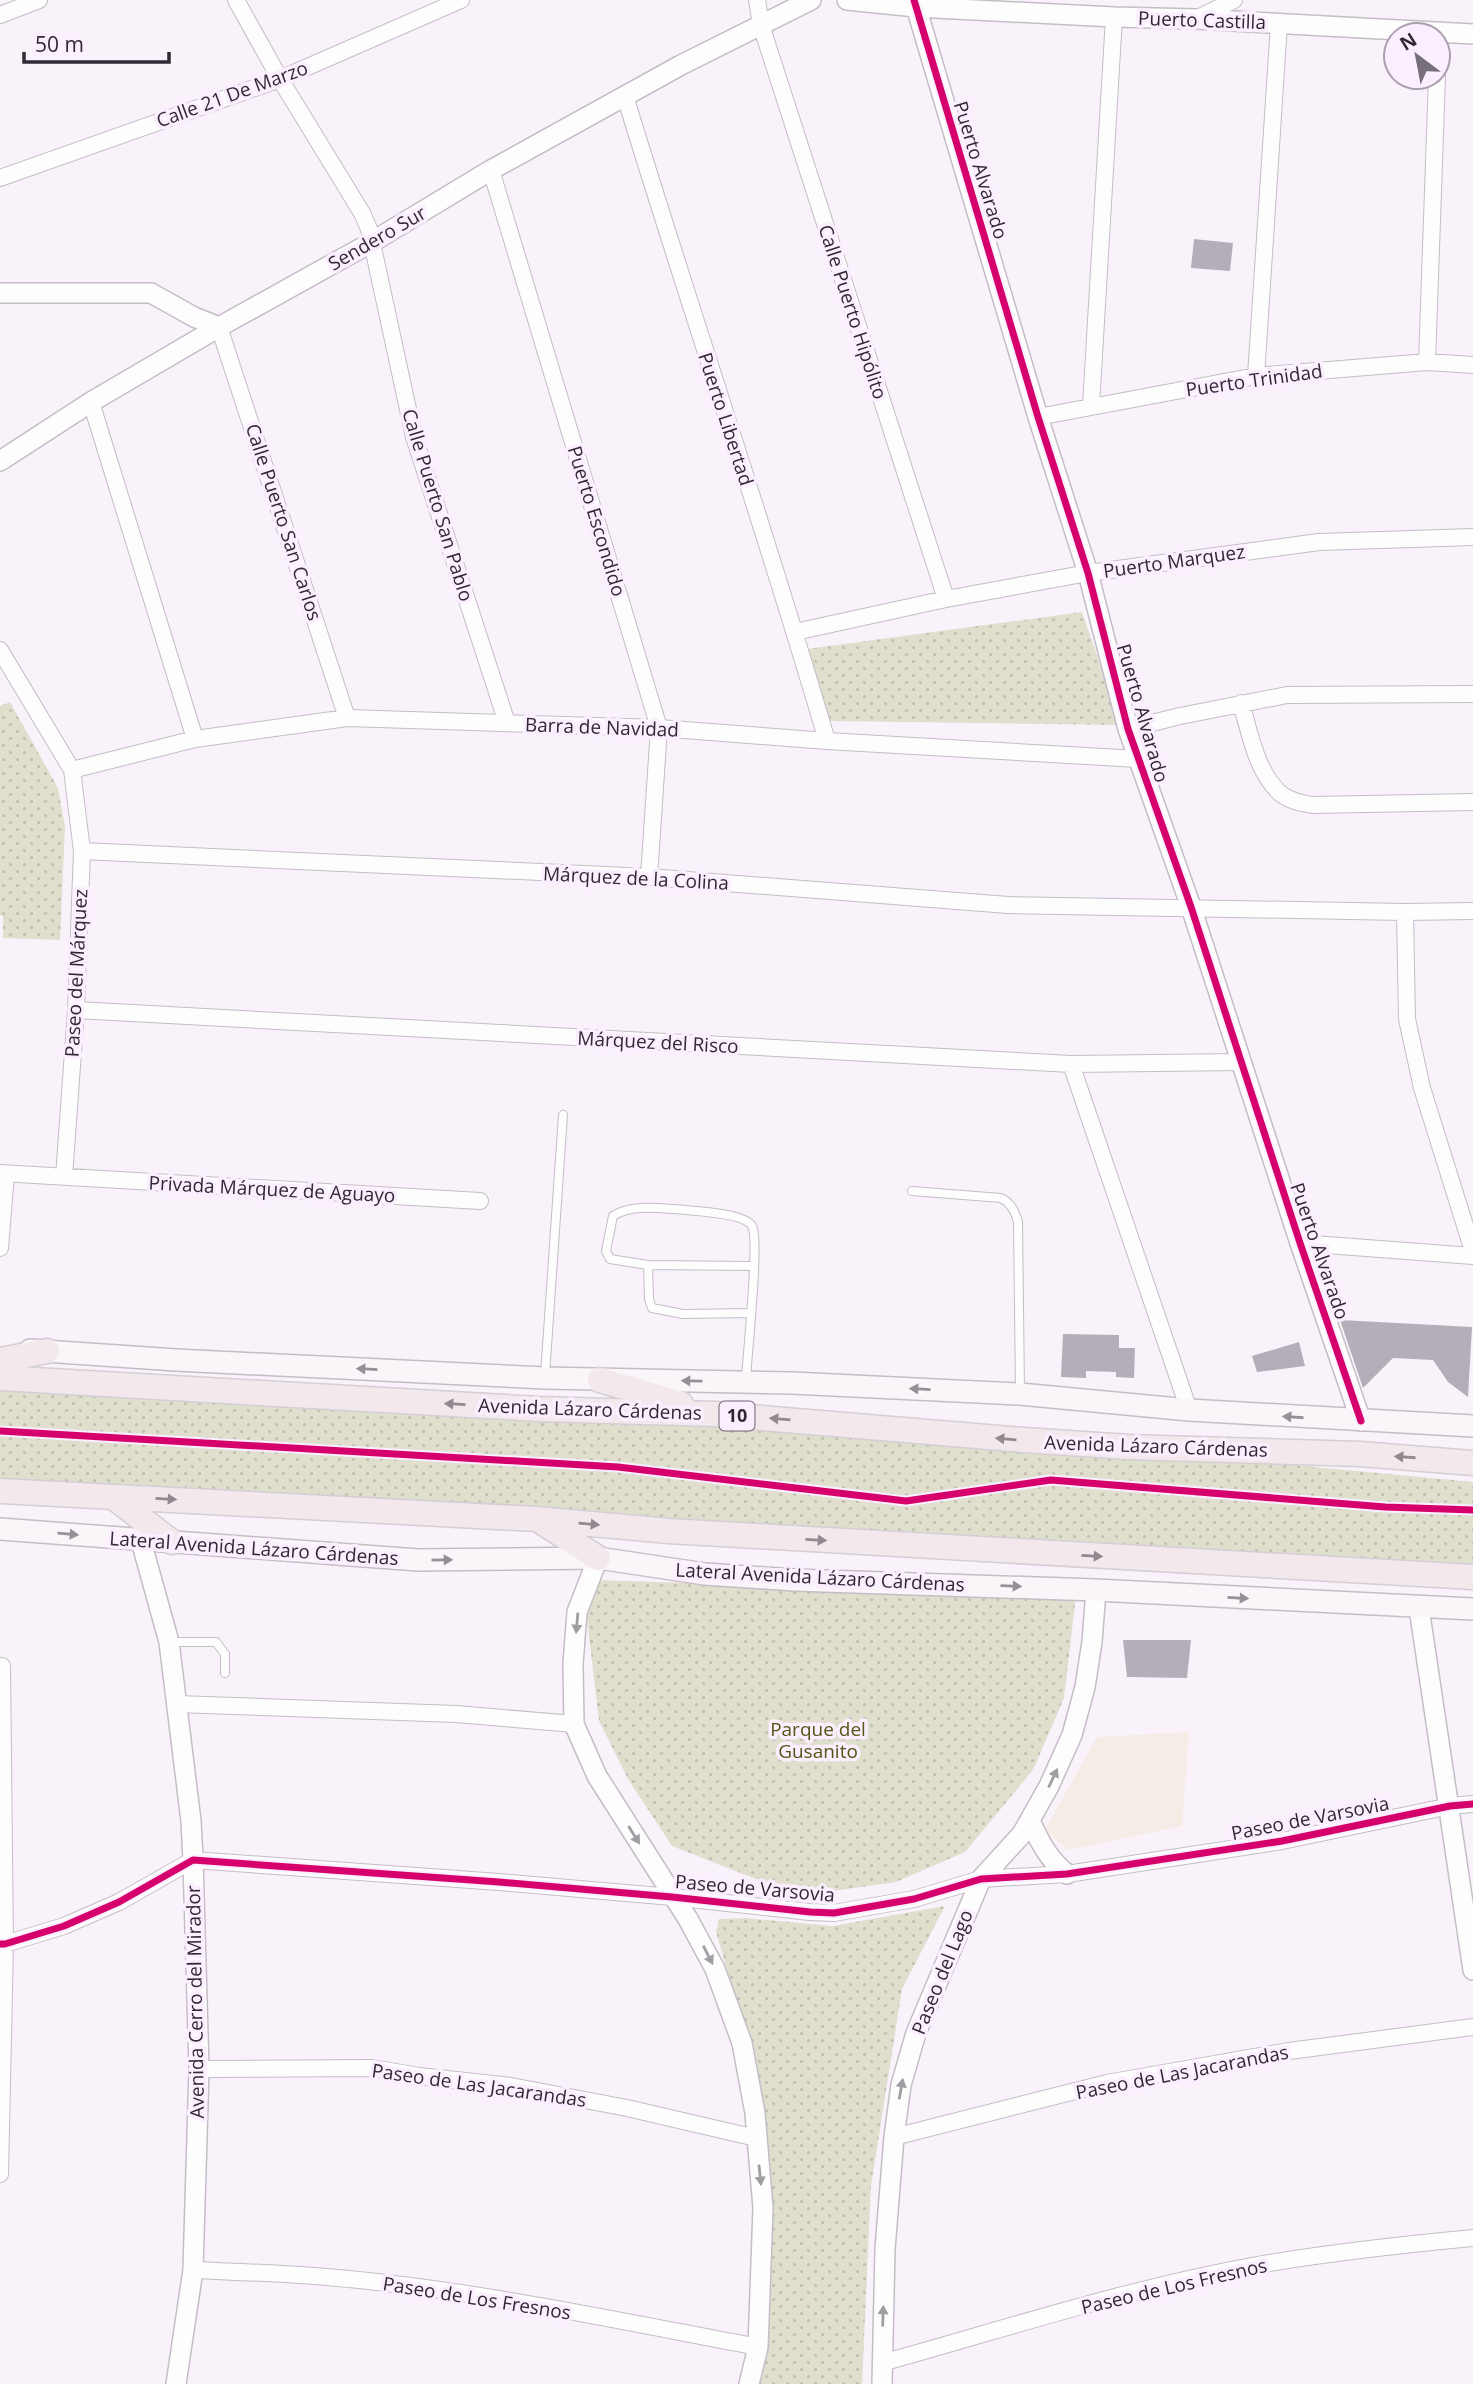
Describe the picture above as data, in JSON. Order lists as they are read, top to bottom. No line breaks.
{"streets":{"highway":["Avenida Lázaro Cárdenas","10"],"main road":["Lateral Avenida Lázaro Cárdenas"],"street":["Puerto Castilla","Calle 21 De Marzo","Puerto Alvarado","Sendero Sur","Calle Puerto Hipólito","Puerto Trinidad","Puerto Libertad","Calle Puerto San Pablo","Puerto Escondido","Calle Puerto San Carlos","Puerto Marquez","Barra de Navidad","Márquez de la Colina","Paseo del Márquez","Márquez del Risco","Privada Márquez de Aguayo","Paseo de Varsovia","Paseo del Lago","Avenida Cerro del Mirador","Paseo de Las Jacarandas","Paseo de Los Fresnos"]},"crossings":[["Puerto Castilla","Puerto Alvarado"],["Calle 21 De Marzo","Calle Puerto San Pablo"],["Puerto Alvarado","Puerto Trinidad"],["Puerto Alvarado","Puerto Marquez"],["Puerto Alvarado","Barra de Navidad"],["Puerto Alvarado","Márquez de la Colina"],["Puerto Alvarado","Márquez del Risco"],["Sendero Sur","Calle Puerto Hipólito"],["Sendero Sur","Puerto Libertad"],["Sendero Sur","Calle Puerto San Pablo"],["Sendero Sur","Puerto Escondido"],["Sendero Sur","Calle Puerto San Carlos"],["Calle Puerto Hipólito","Puerto Marquez"],["Puerto Libertad","Puerto Marquez"],["Puerto Libertad","Barra de Navidad"],["Calle Puerto San Pablo","Barra de Navidad"],["Puerto Escondido","Barra de Navidad"],["Puerto Escondido","Márquez de la Colina"],["Calle Puerto San Carlos","Barra de Navidad"],["Barra de Navidad","Paseo del Márquez"],["Márquez de la Colina","Paseo del Márquez"],["Paseo del Márquez","Márquez del Risco"],["Paseo del Márquez","Privada Márquez de Aguayo"],["Lateral Avenida Lázaro Cárdenas","Paseo del Lago"],["Lateral Avenida Lázaro Cárdenas","Avenida Cerro del Mirador"],["Paseo de Varsovia","Paseo del Lago"],["Paseo de Varsovia","Avenida Cerro del Mirador"],["Paseo del Lago","Paseo de Las Jacarandas"],["Paseo del Lago","Paseo de Los Fresnos"],["Avenida Cerro del Mirador","Paseo de Las Jacarandas"],["Avenida Cerro del Mirador","Paseo de Los Fresnos"]],"one_way":["Paseo del Lago"],"parks":["Parque del Gusanito"],"scale_bar":"50 m","north":"top left"}
